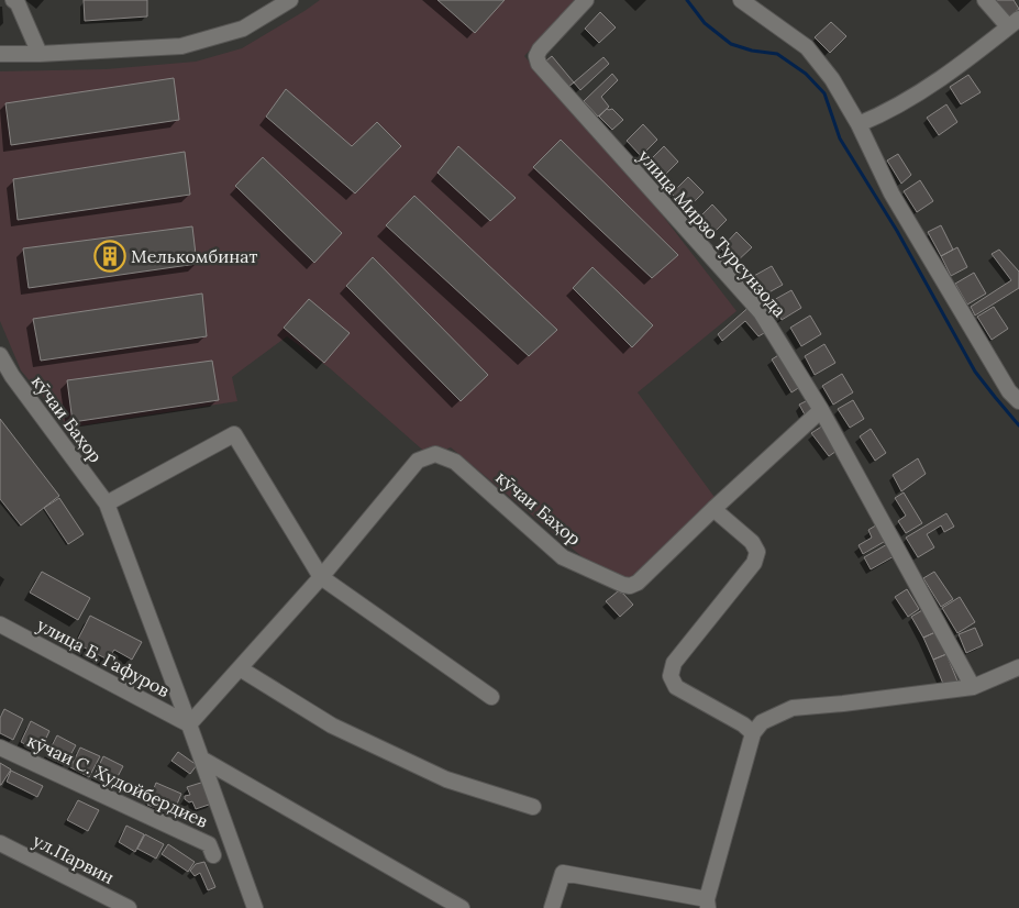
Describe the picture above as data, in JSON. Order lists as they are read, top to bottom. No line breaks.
{"streets":{"street":["улица Мирзо Турсунзода","кӯчаи Баҳор","улица Б. Гафуров","кӯчаи С. Худойбердиев","ул.Парвин"]},"crossings":[["улица Мирзо Турсунзода","кӯчаи Баҳор"],["кӯчаи Баҳор","улица Б. Гафуров"]],"places":{"building":["Мелькомбинат"]}}
